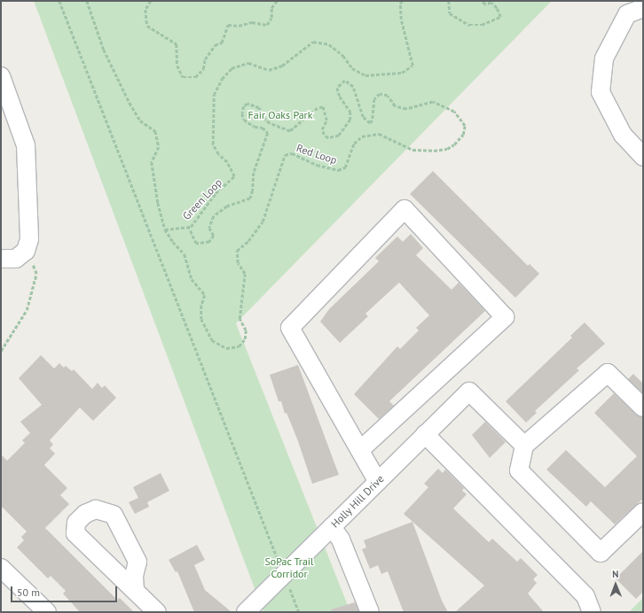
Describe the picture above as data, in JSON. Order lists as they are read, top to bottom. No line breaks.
{"streets":{"street":["Holly Hill Drive"],"path":["Red Loop","Green Loop"]},"crossings":[["Red Loop","Green Loop"]],"parks":["Fair Oaks Park","SoPac Trail Corridor"],"scale_bar":"50 m","north":"top"}
